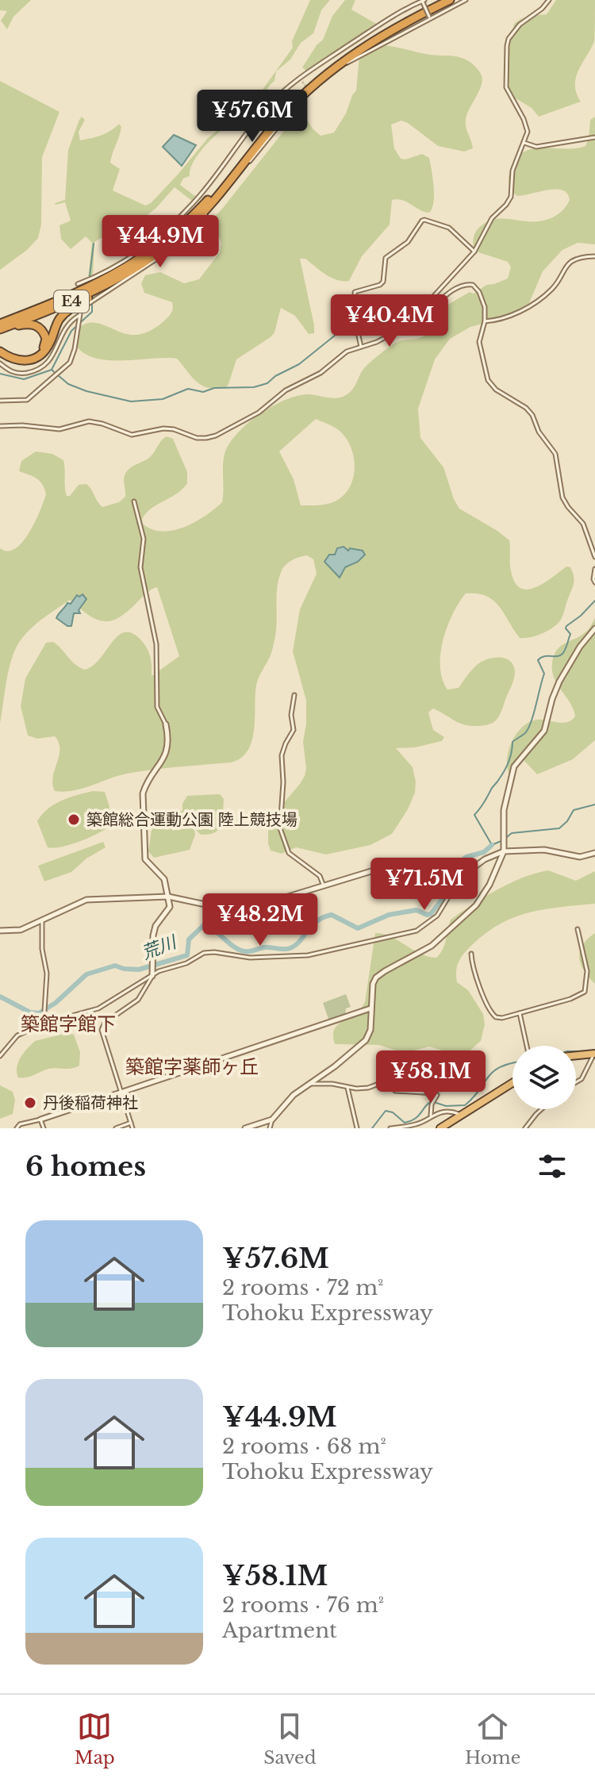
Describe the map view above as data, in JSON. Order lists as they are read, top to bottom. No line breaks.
{"streets":{"highway":["E4"]},"districts":["築館字館下","築館字薬師ヶ丘"],"water":["荒川"],"places":["築館総合運動公園 陸上競技場","丹後稲荷神社"],"page":{"price":["¥57.6M","¥44.9M","¥40.4M","¥71.5M","¥48.2M","¥58.1M"],"heading":"6 homes","list":[{"name":"¥57.6M","note":"2 rooms · 72 m² · Tohoku Expressway"},{"name":"¥44.9M","note":"2 rooms · 68 m² · Tohoku Expressway"},{"name":"¥58.1M","note":"2 rooms · 76 m² · Apartment"}],"tabs":["Map","Saved","Home"]}}
